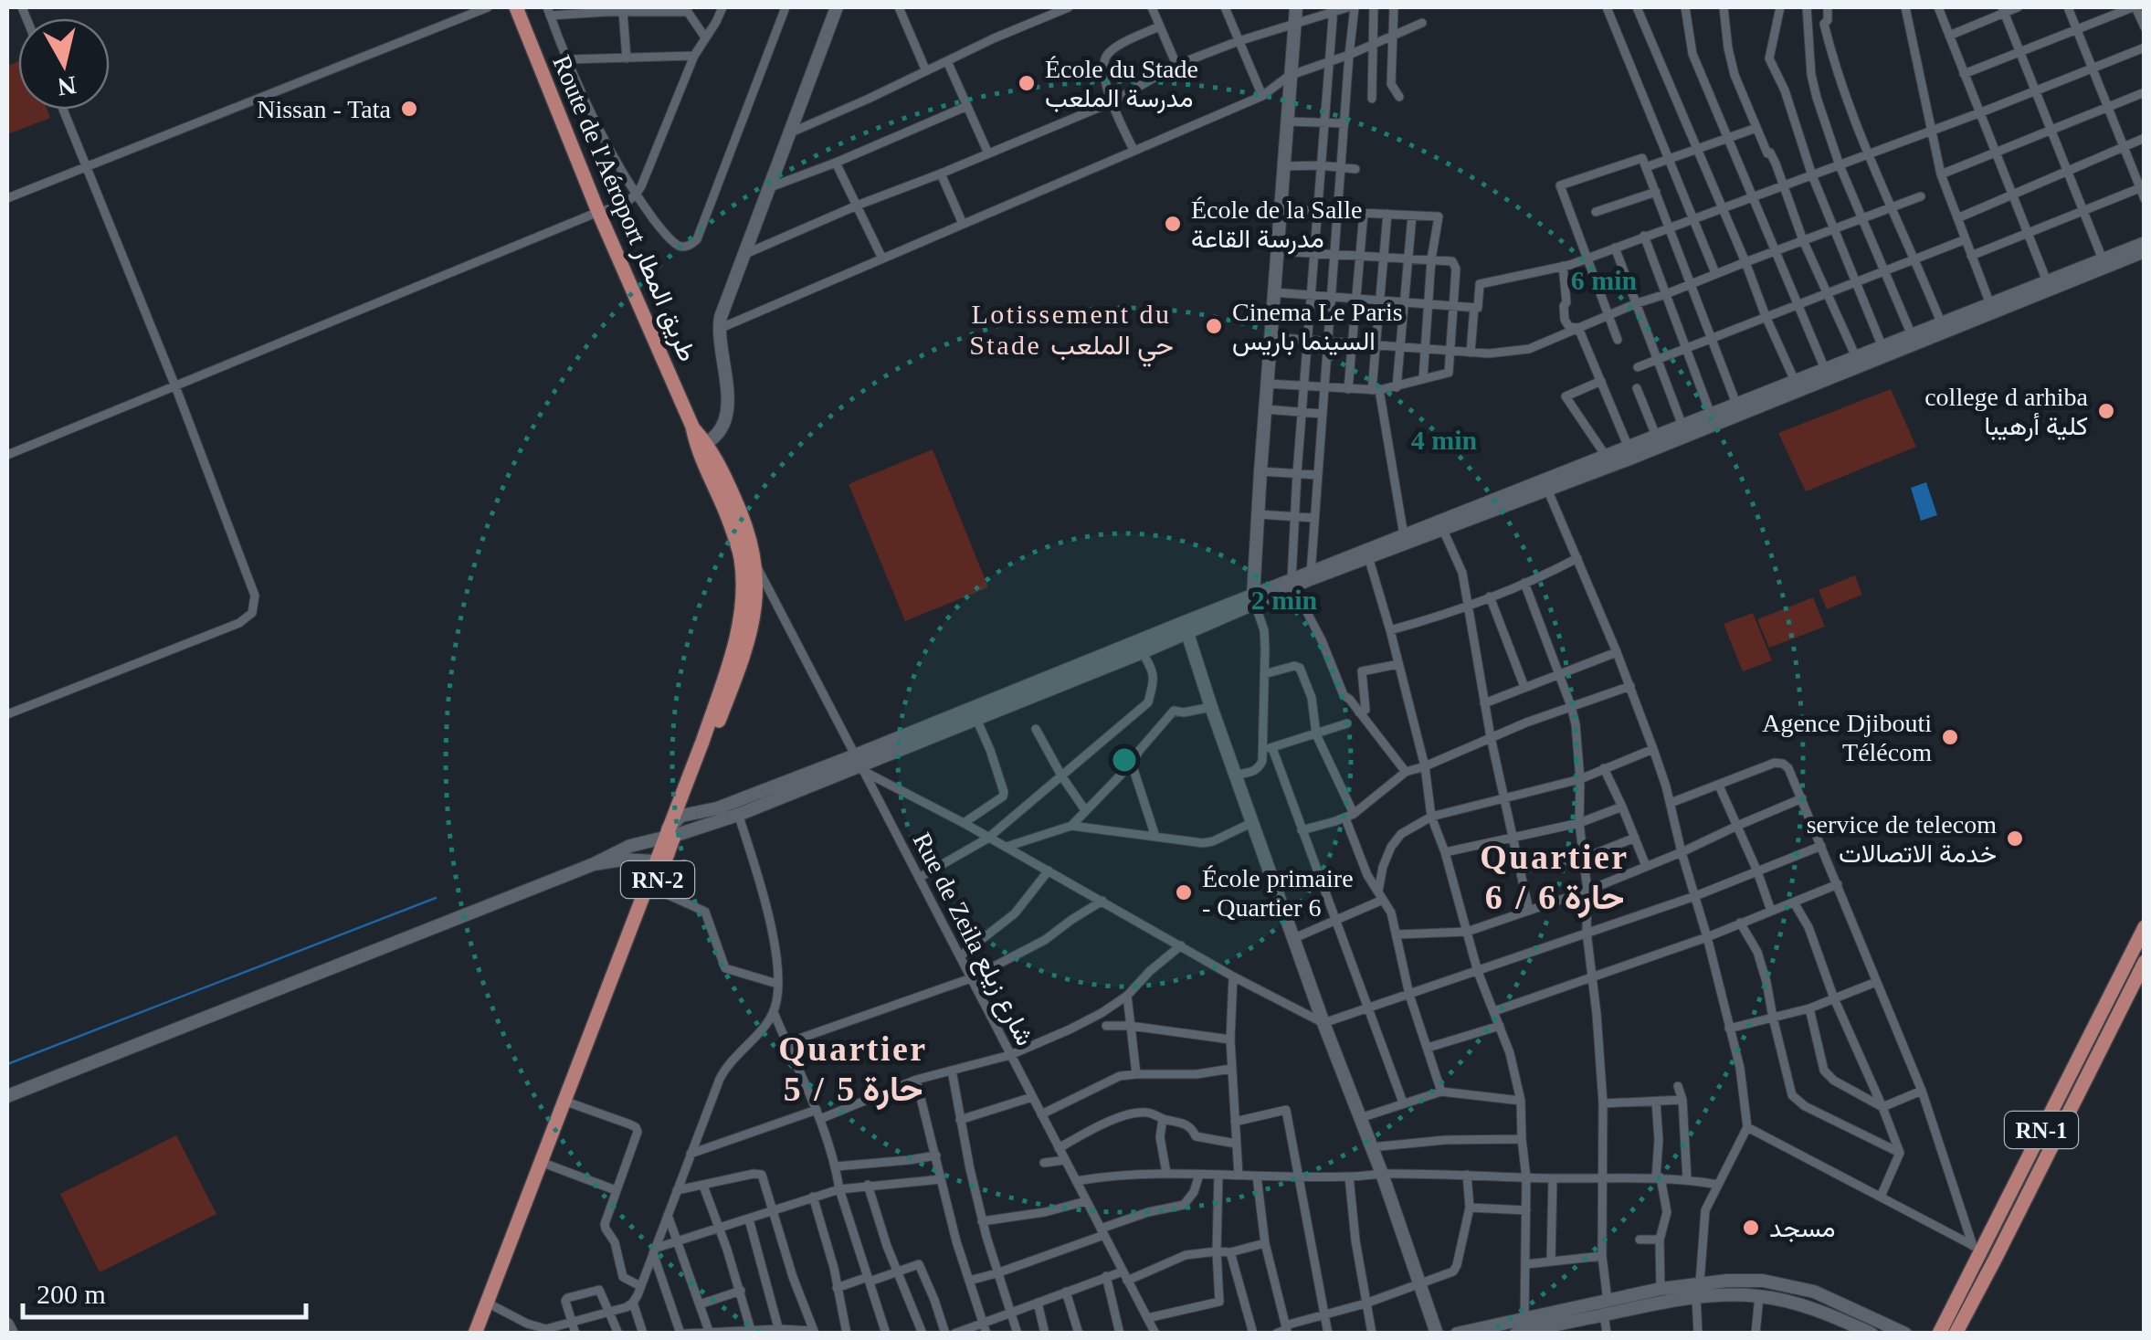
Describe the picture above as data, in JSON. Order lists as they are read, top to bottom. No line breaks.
{"streets":{"main road":["Route de l'Aéroport طريق المطار","RN-2","RN-1"],"street":["Rue de Zeila شارع زيلع"]},"crossings":[["Route de l'Aéroport طريق المطار","RN-2"],["RN-2","Rue de Zeila شارع زيلع"]],"districts":["Lotissement du Stade حي الملعب","Quartier 6 / حارة 6","Quartier 5 / حارة 5"],"places":["École du Stade مدرسة الملعب","Nissan - Tata","École de la Salle مدرسة القاعة","Cinema Le Paris السينما باريس","college d arhiba كلية أرهيبا","Agence Djibouti Télécom","service de telecom خدمة الاتصالات","École primaire - Quartier 6","مسجد"],"scale_bar":"200 m","north":"bottom","rings":["6 min","4 min","2 min"]}
